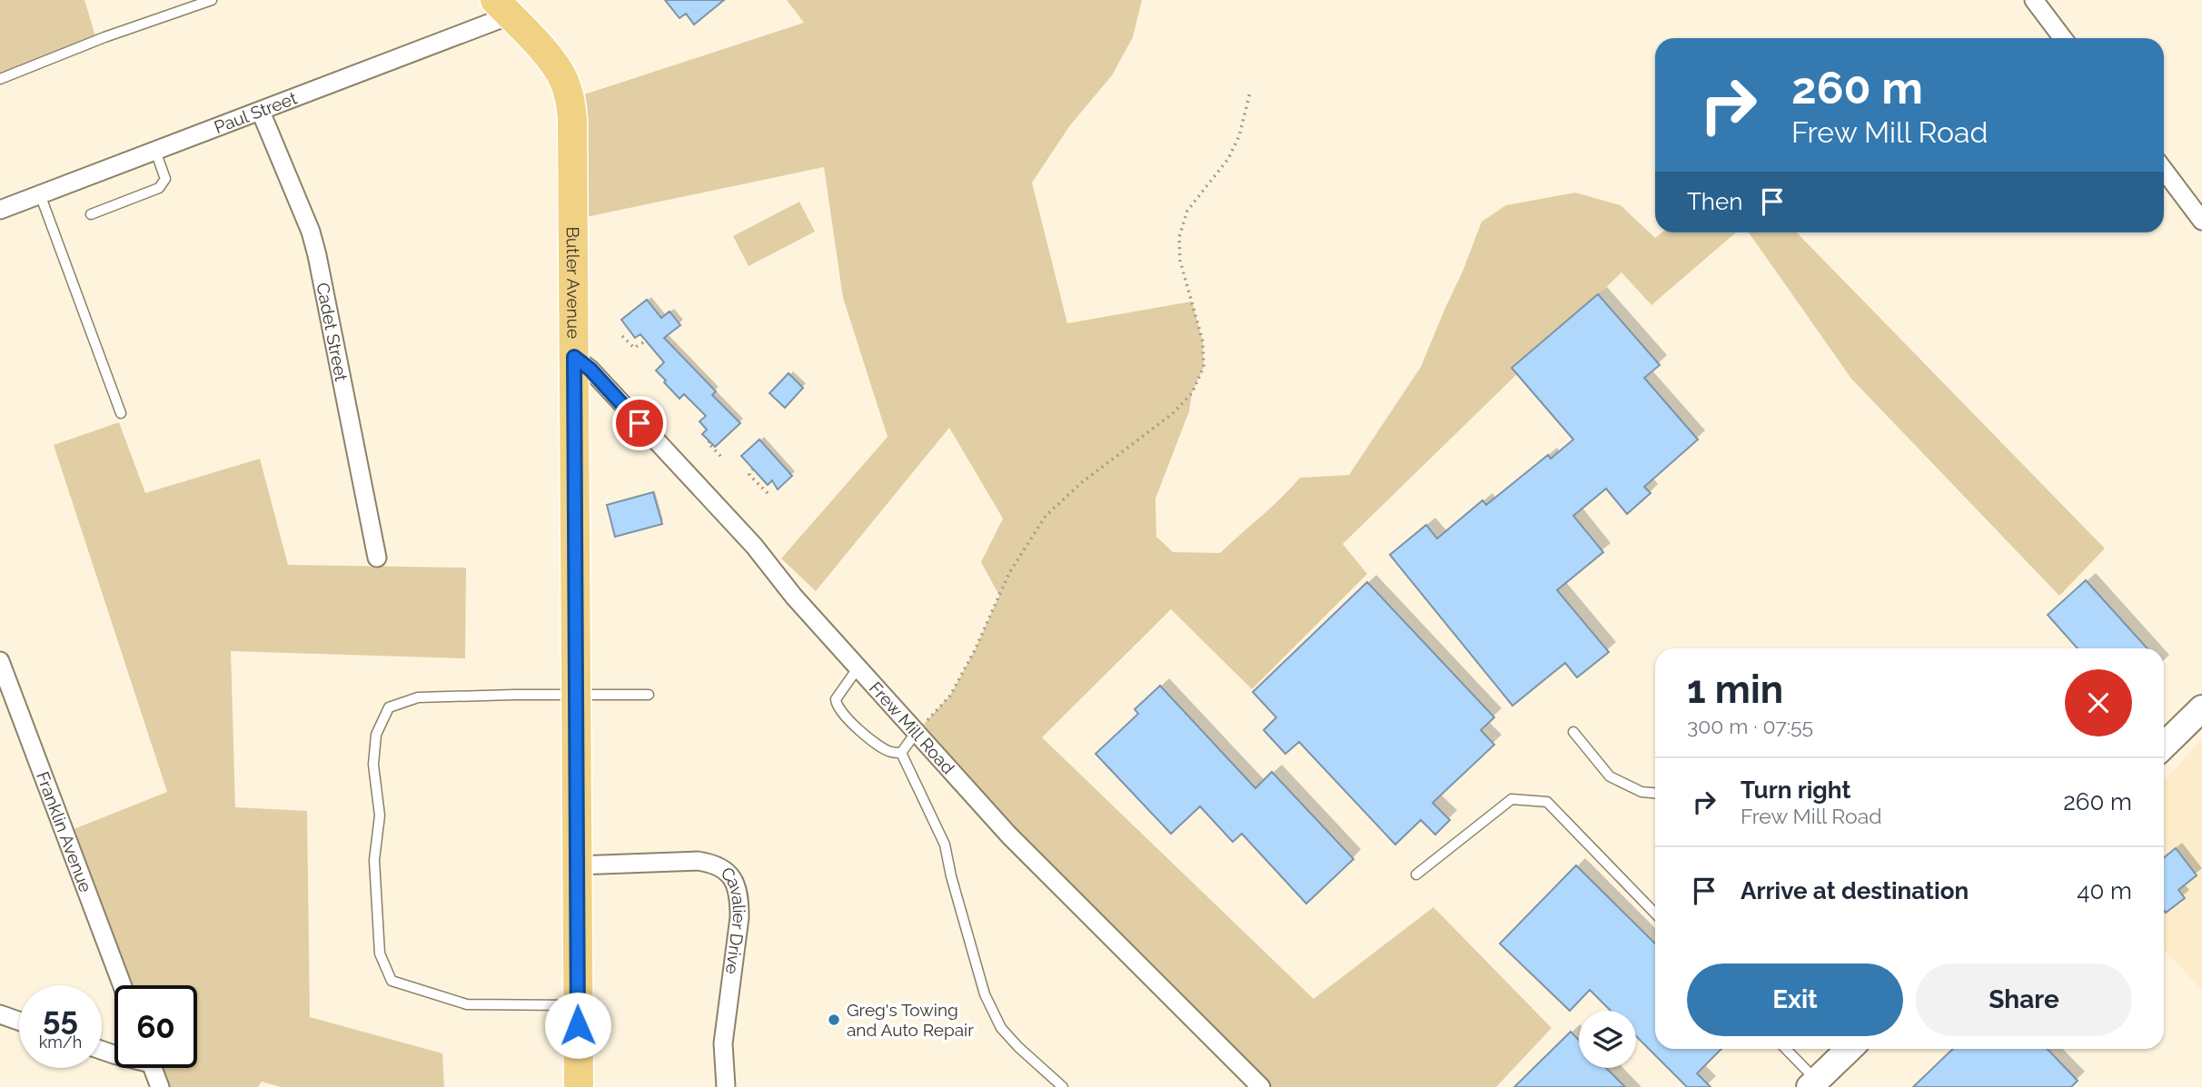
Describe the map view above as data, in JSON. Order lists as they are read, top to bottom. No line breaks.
{"streets":{"main road":["Butler Avenue"],"street":["Paul Street","Cadet Street","Frew Mill Road","Franklin Avenue","Cavalier Drive"]},"crossings":[["Paul Street","Butler Avenue"],["Paul Street","Cadet Street"],["Butler Avenue","Frew Mill Road"],["Butler Avenue","Cavalier Drive"]],"places":["Greg's Towing and Auto Repair"],"page":{"turn":["260 m","Frew Mill Road"],"then":"Then","heading":["1 min","300 m · 07:55"],"list":[{"name":"Turn right","note":"Frew Mill Road","value":"260 m"},{"name":"Arrive at destination","value":"40 m"}],"buttons":["Exit","Share"],"speed":"55 km/h","limit":"60"}}
